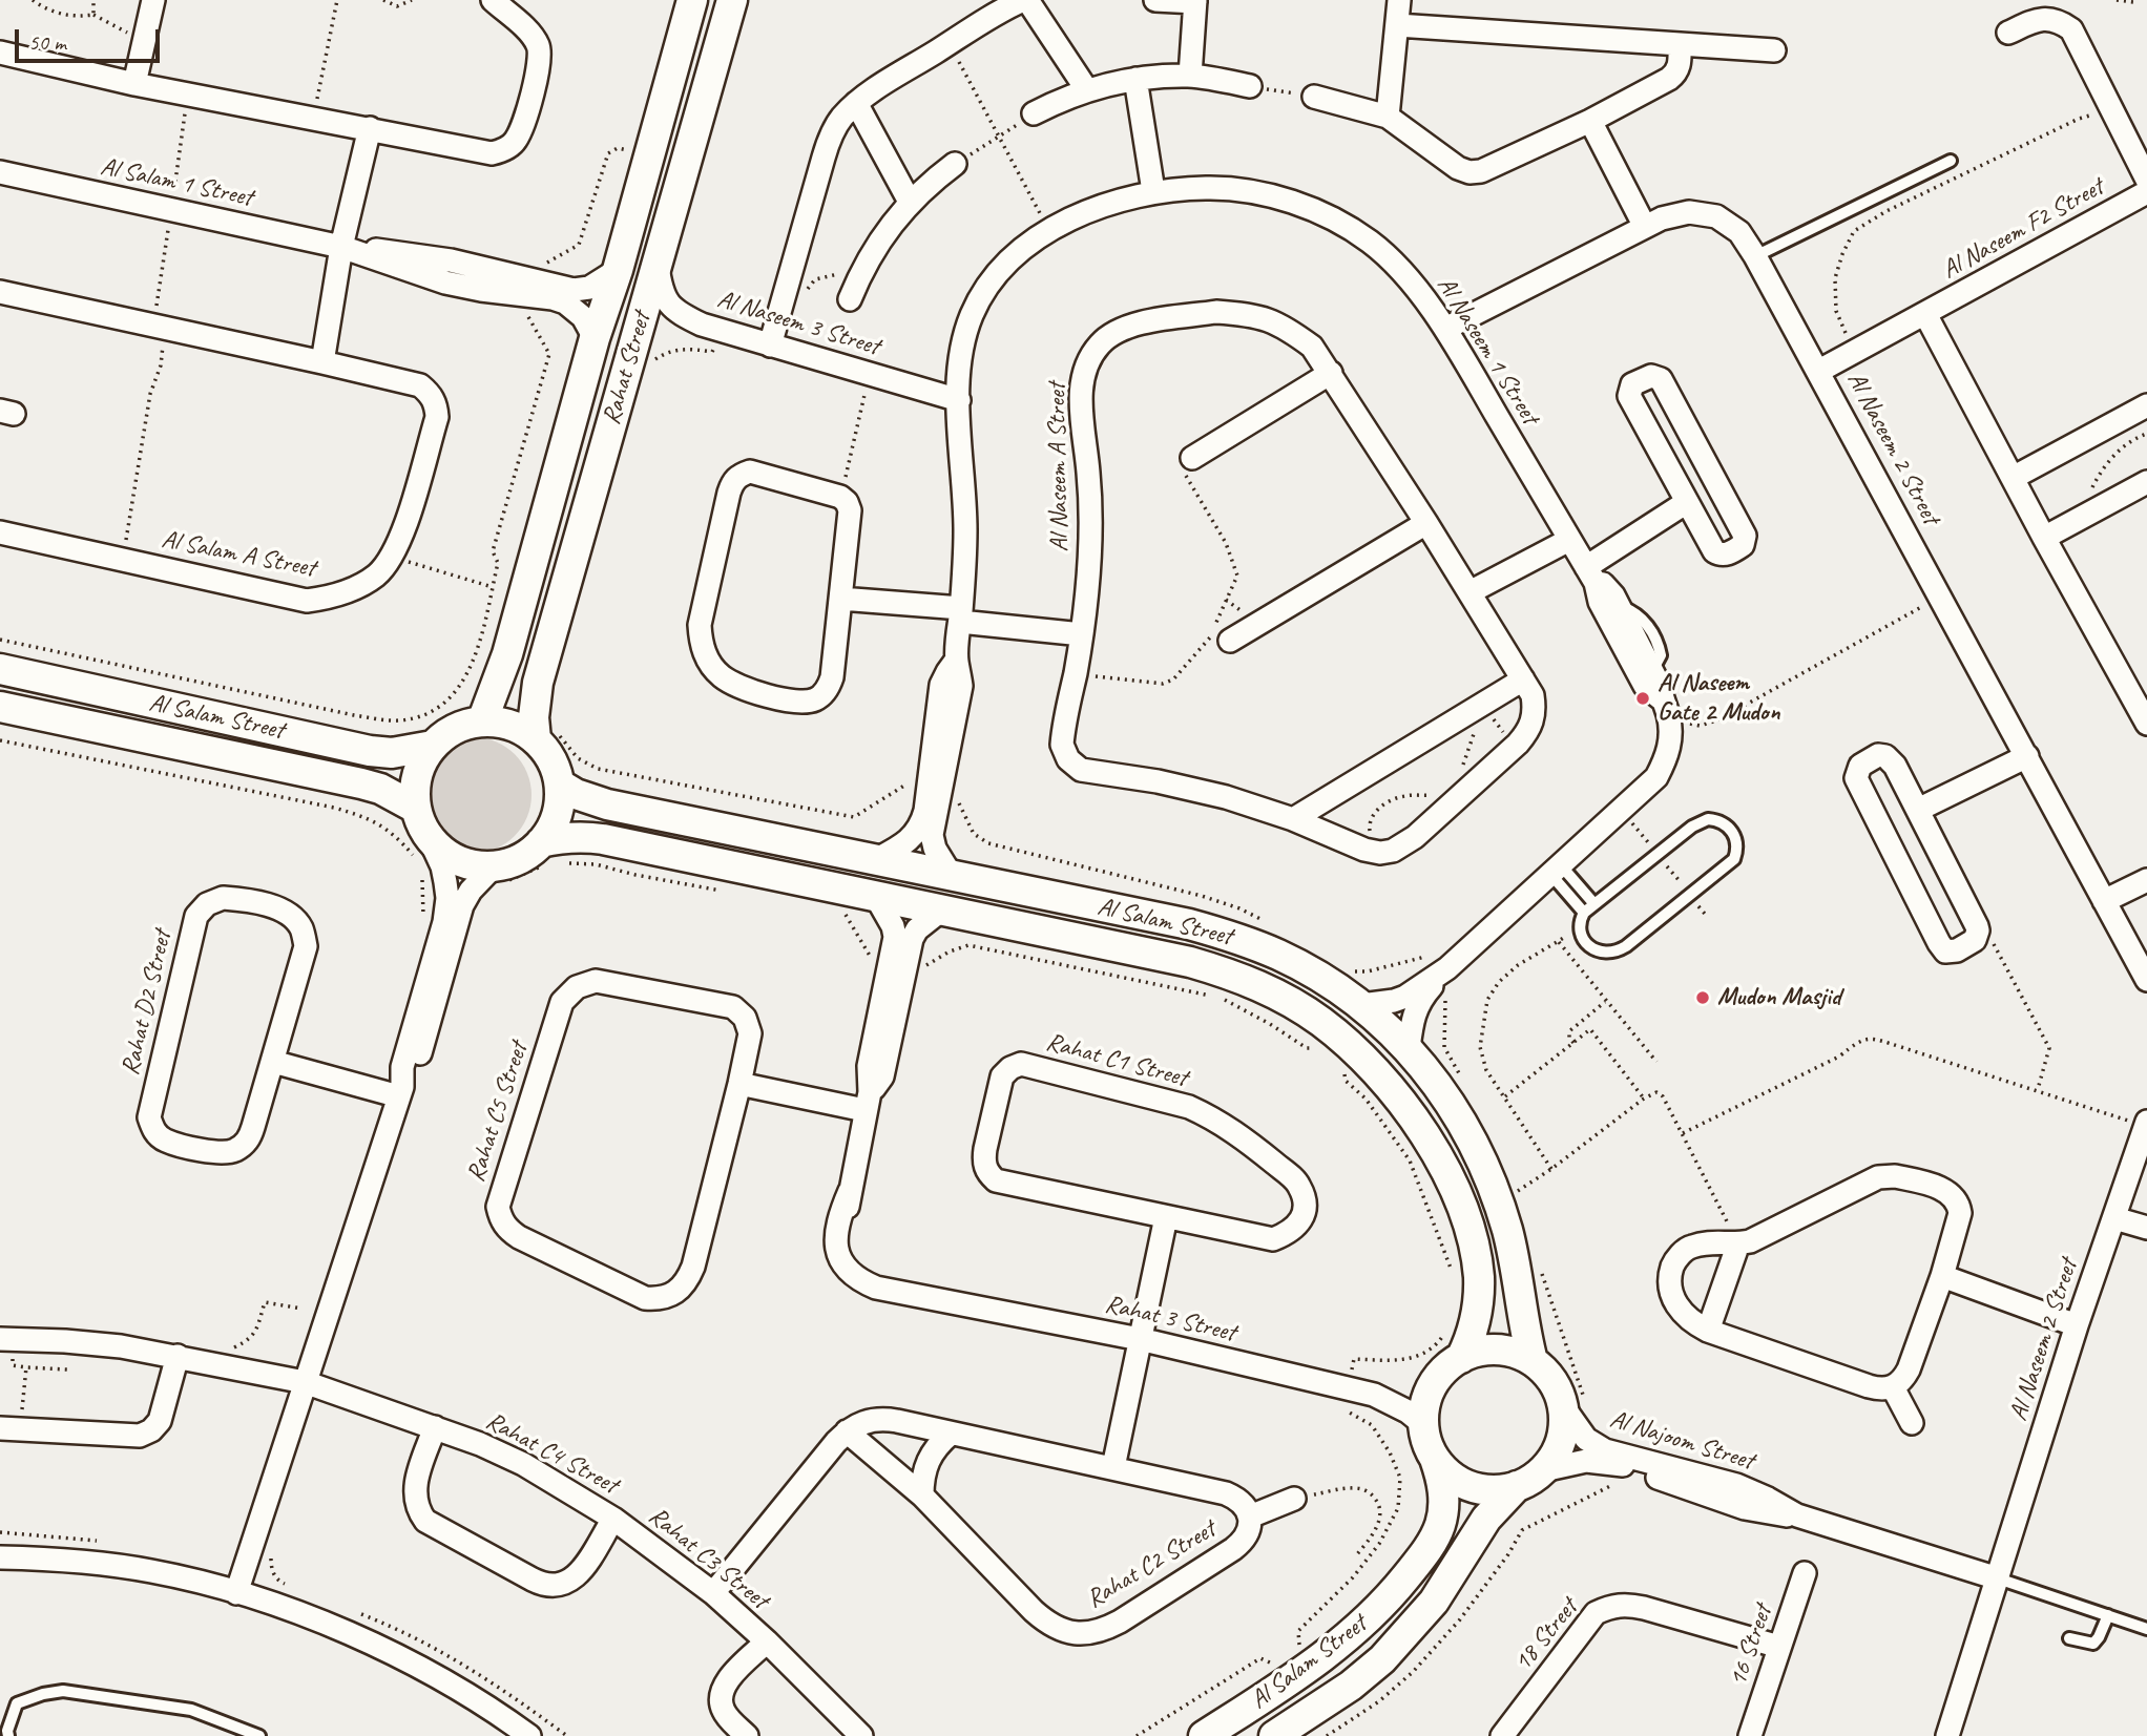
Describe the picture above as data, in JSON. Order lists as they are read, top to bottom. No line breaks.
{"streets":{"street":["Al Salam 1 Street","Al Naseem F2 Street","Al Naseem 3 Street","Al Naseem 1 Street","Rahat Street","Al Naseem 2 Street","Al Naseem A Street","Al Salam A Street","Al Salam Street","Rahat D2 Street","Rahat C1 Street","Rahat C5 Street","Rahat 3 Street","Al Najoom Street","Rahat C4 Street","Rahat C3 Street","Rahat C2 Street","18 Street","16 Street"]},"crossings":[["Al Salam 1 Street","Rahat Street"],["Al Naseem F2 Street","Al Naseem 2 Street"],["Al Naseem 3 Street","Al Naseem 1 Street"],["Al Naseem 3 Street","Rahat Street"],["Al Naseem 1 Street","Al Naseem 2 Street"],["Al Naseem 1 Street","Al Salam Street"],["Rahat Street","Al Salam Street"],["Al Naseem 2 Street","Al Najoom Street"],["Al Salam Street","Rahat 3 Street"],["Al Salam Street","Al Najoom Street"],["Rahat 3 Street","Al Najoom Street"],["Rahat C4 Street","Rahat C3 Street"],["Rahat C3 Street","Rahat C2 Street"],["18 Street","16 Street"]],"places":["Al Naseem Gate 2 Mudon","Mudon Masjid"],"scale_bar":"50 m"}
